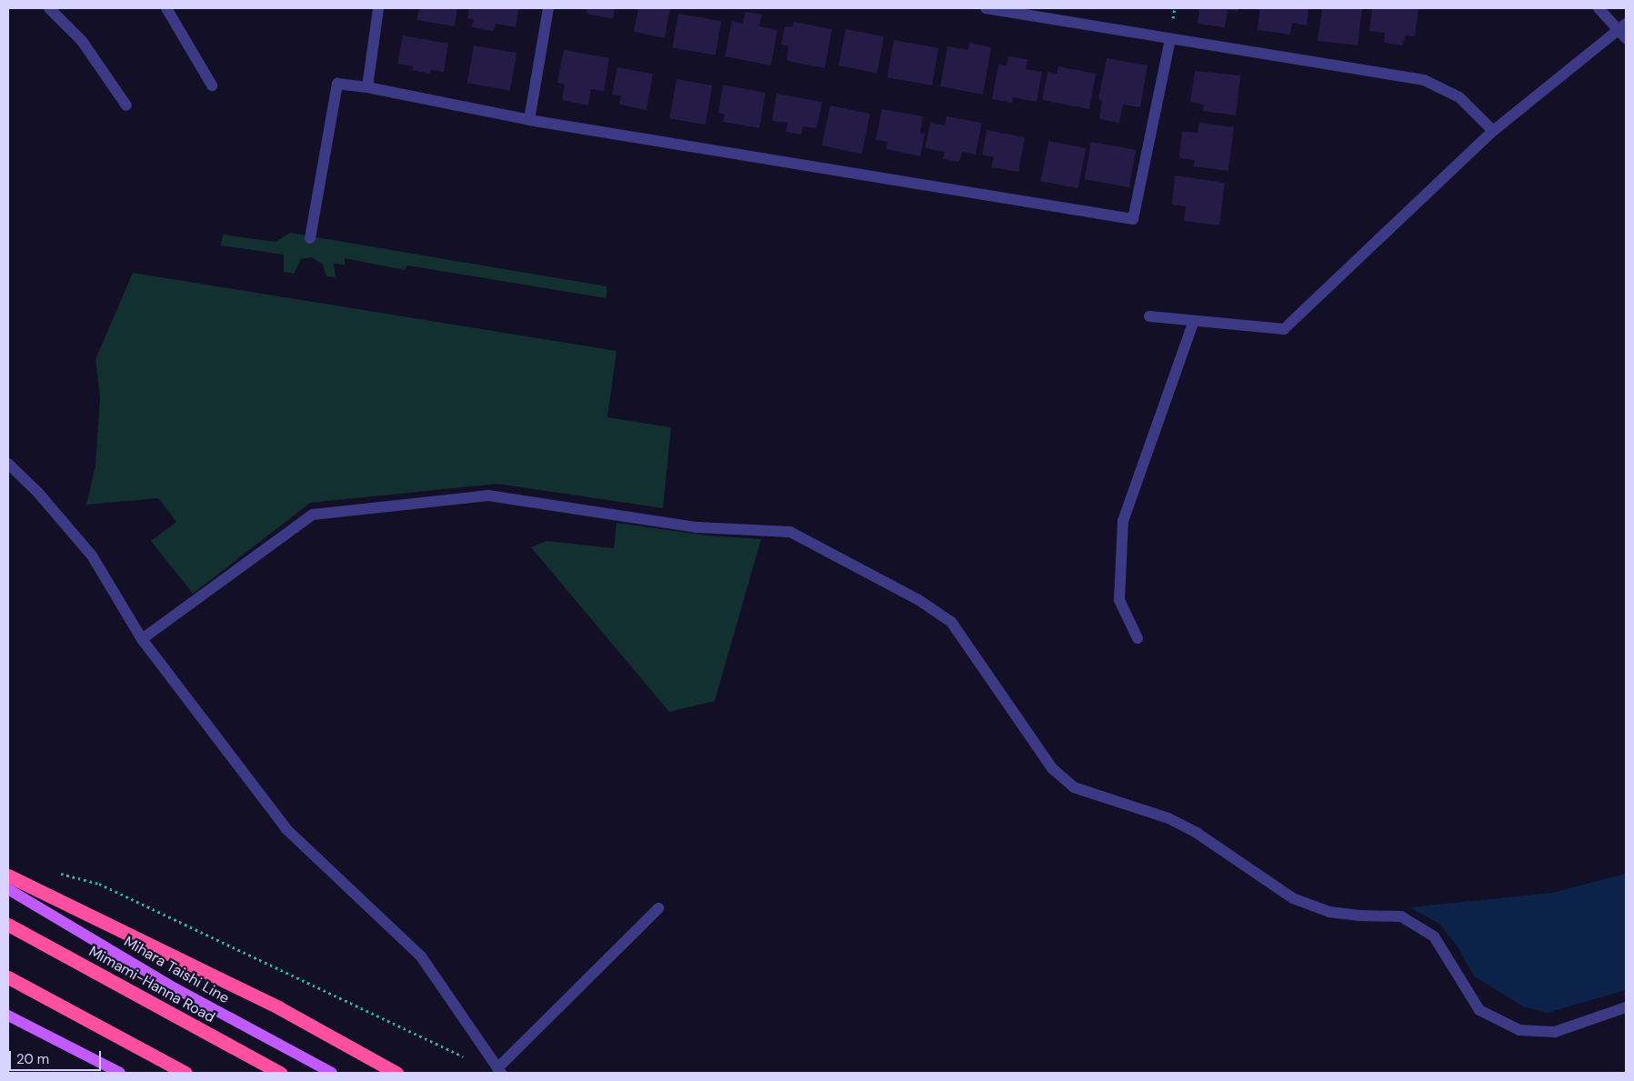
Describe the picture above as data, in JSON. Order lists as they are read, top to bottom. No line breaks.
{"streets":{"highway":["Mimami-Hanna Road"],"main road":["Mihara Taishi Line"]},"scale_bar":"20 m"}
